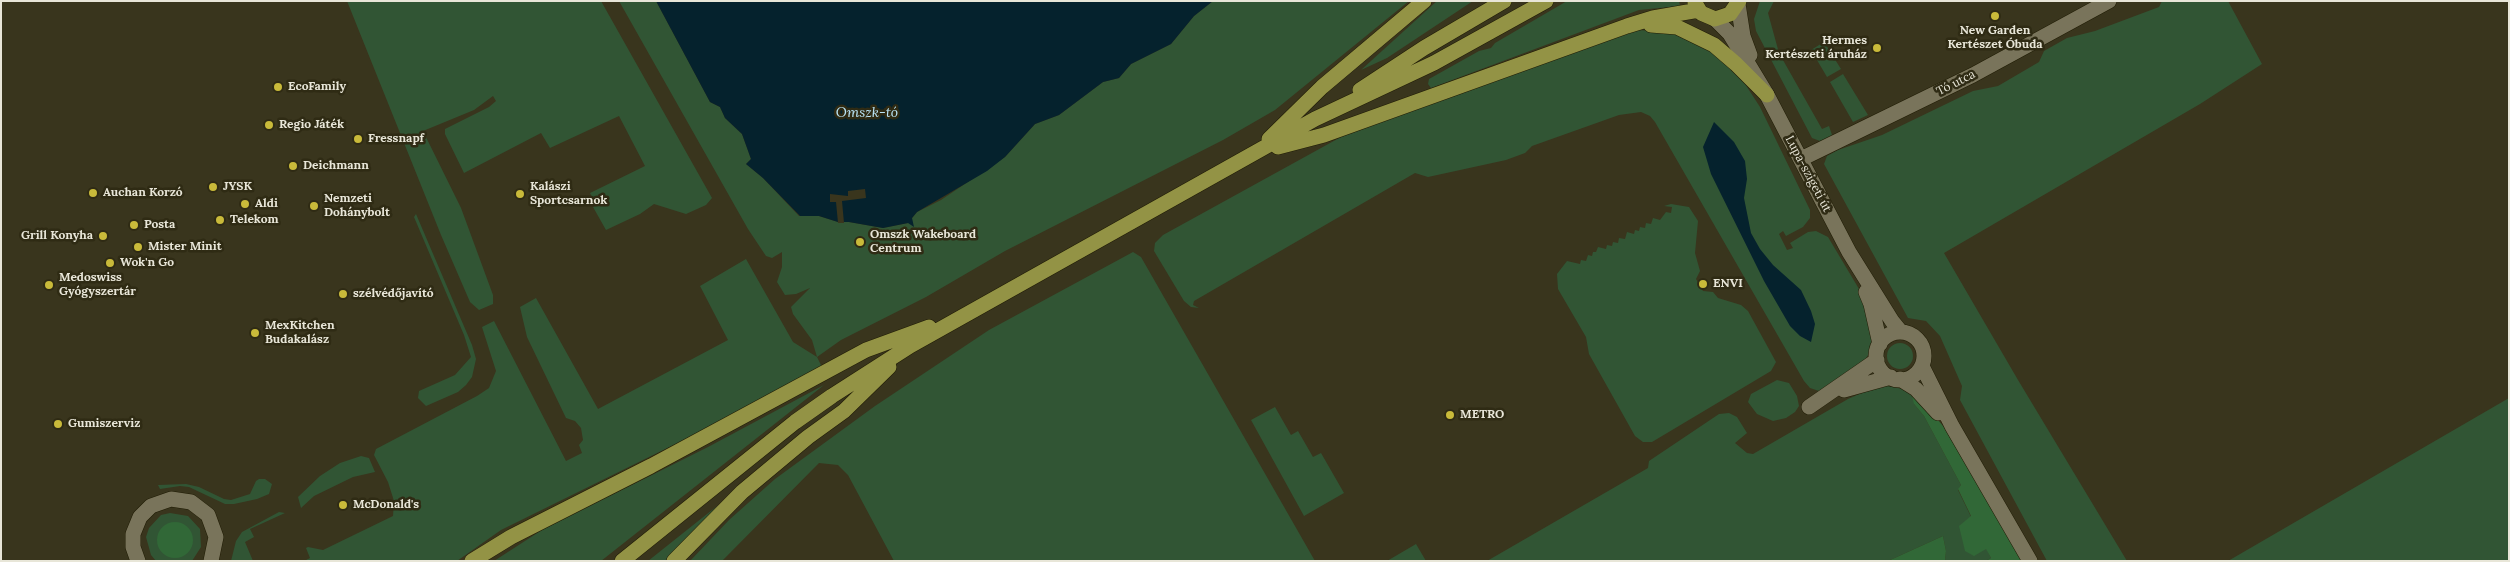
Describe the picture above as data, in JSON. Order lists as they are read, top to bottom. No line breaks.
{"streets":{"street":["Tó utca","Lupa-szigeti út"]},"crossings":[["Tó utca","Lupa-szigeti út"]],"water":["Omszk-tó"],"places":["New Garden Kertészet Óbuda","Hermes Kertészeti áruház","EcoFamily","Regio Játék","Fressnapf","Deichmann","JYSK","Auchan Korzó","Kalászi Sportcsarnok","Aldi","Nemzeti Dohánybolt","Telekom","Posta","Grill Konyha","Omszk Wakeboard Centrum","Mister Minit","Wok'n Go","ENVI","Medoswiss Gyógyszertár","szélvédőjavító","MexKitchen Budakalász","METRO","Gumiszerviz","McDonald's"]}
